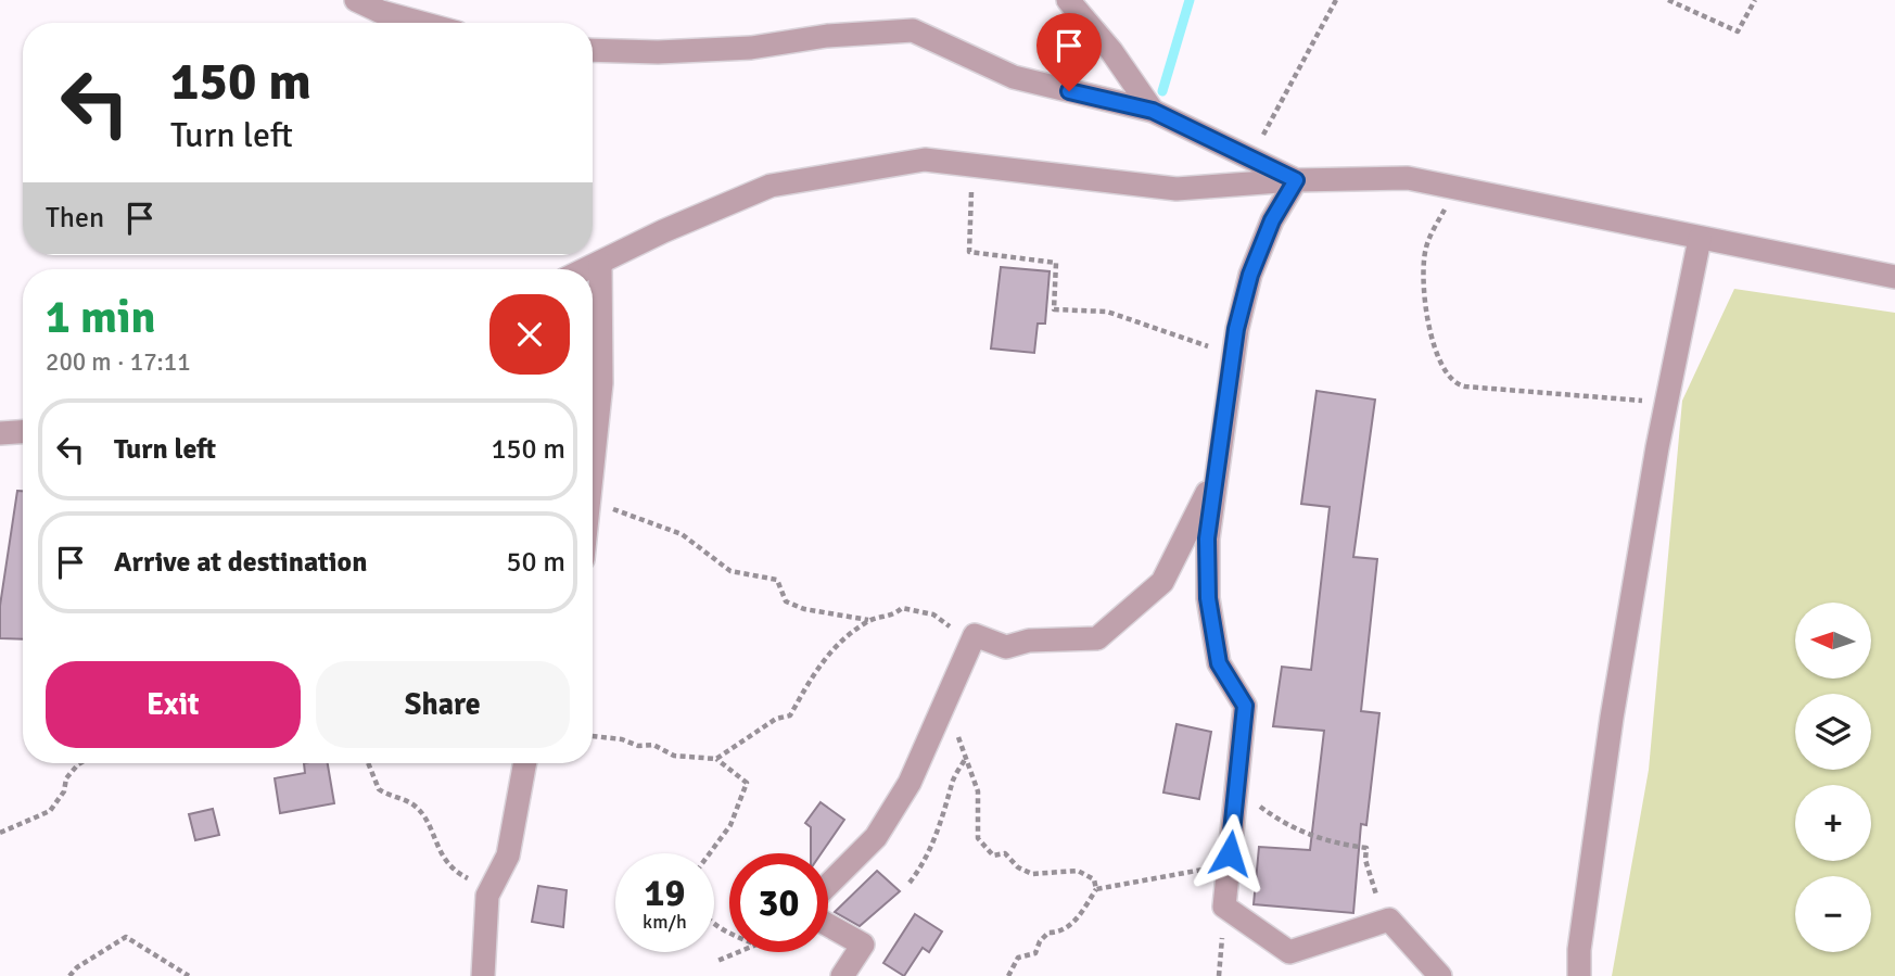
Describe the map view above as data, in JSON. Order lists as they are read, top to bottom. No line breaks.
{"north":"left","page":{"turn":["150 m","Turn left"],"then":"Then","heading":["1 min","200 m · 17:11"],"list":[{"name":"Turn left","value":"150 m"},{"name":"Arrive at destination","value":"50 m"}],"map_buttons":["+","−"],"buttons":["Exit","Share"],"speed":"19 km/h","limit":"30"}}
